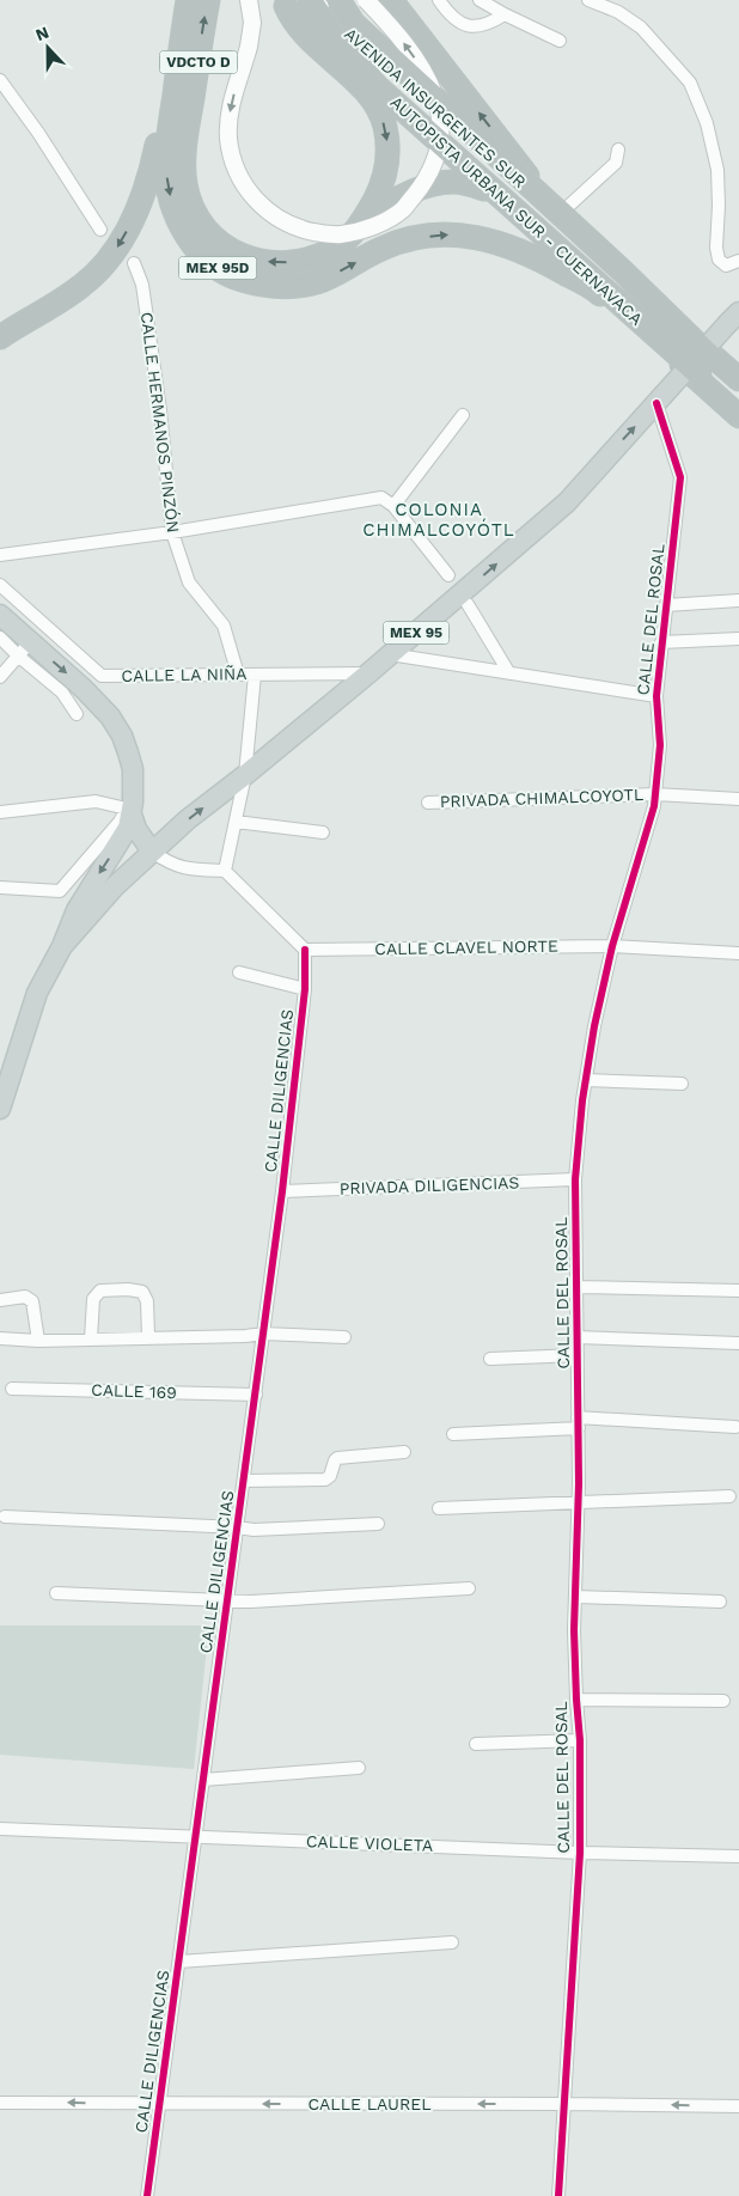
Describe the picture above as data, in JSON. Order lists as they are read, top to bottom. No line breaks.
{"streets":{"highway":["VDCTO D","AUTOPISTA URBANA SUR - CUERNAVACA","MEX 95D"],"main road":["AVENIDA INSURGENTES SUR","MEX 95"],"street":["CALLE HERMANOS PINZÓN","CALLE DEL ROSAL","CALLE LA NIÑA","PRIVADA CHIMALCOYOTL","CALLE CLAVEL NORTE","CALLE DILIGENCIAS","PRIVADA DILIGENCIAS","CALLE 169","CALLE VIOLETA","CALLE LAUREL"]},"crossings":[["VDCTO D","MEX 95D"],["AVENIDA INSURGENTES SUR","AUTOPISTA URBANA SUR - CUERNAVACA"],["AVENIDA INSURGENTES SUR","MEX 95D"],["CALLE HERMANOS PINZÓN","CALLE LA NIÑA"],["CALLE DEL ROSAL","MEX 95"],["CALLE DEL ROSAL","PRIVADA CHIMALCOYOTL"],["CALLE DEL ROSAL","CALLE CLAVEL NORTE"],["CALLE DEL ROSAL","PRIVADA DILIGENCIAS"],["CALLE DEL ROSAL","CALLE VIOLETA"],["CALLE DEL ROSAL","CALLE LAUREL"],["MEX 95","CALLE LA NIÑA"],["CALLE CLAVEL NORTE","CALLE DILIGENCIAS"],["CALLE DILIGENCIAS","PRIVADA DILIGENCIAS"],["CALLE DILIGENCIAS","CALLE 169"],["CALLE DILIGENCIAS","CALLE VIOLETA"],["CALLE DILIGENCIAS","CALLE LAUREL"]],"one_way":["CALLE LAUREL"],"districts":["COLONIA CHIMALCOYÓTL"],"north":"top"}
